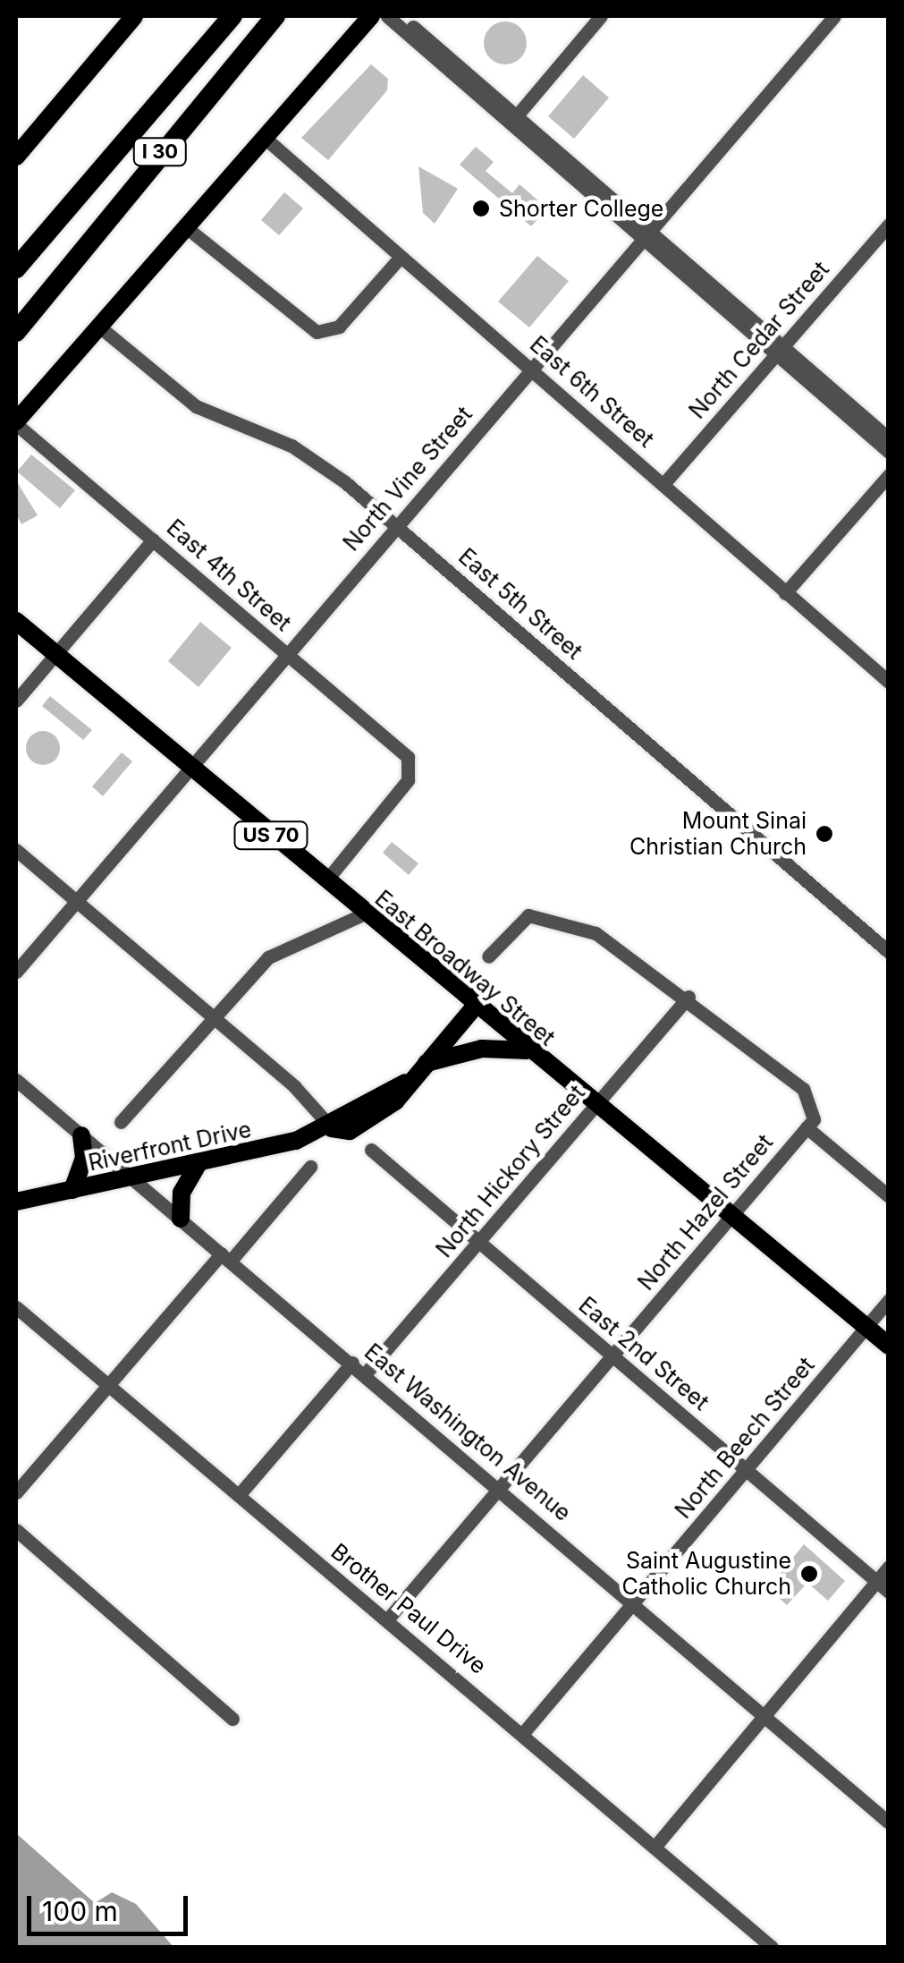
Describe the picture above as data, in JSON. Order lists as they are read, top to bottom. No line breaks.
{"streets":{"highway":["I 30"],"main road":["US 70","East Broadway Street","Riverfront Drive"],"street":["North Cedar Street","East 6th Street","North Vine Street","East 4th Street","East 5th Street","North Hickory Street","North Hazel Street","East 2nd Street","East Washington Avenue","North Beech Street","Brother Paul Drive"]},"crossings":[["North Cedar Street","East 6th Street"],["East 6th Street","North Vine Street"],["North Vine Street","East 4th Street"],["North Vine Street","East 5th Street"],["North Vine Street","East Broadway Street"],["East 4th Street","East Broadway Street"],["East Broadway Street","Riverfront Drive"],["East Broadway Street","North Hickory Street"],["East Broadway Street","North Hazel Street"],["East Broadway Street","North Beech Street"],["Riverfront Drive","East Washington Avenue"],["North Hickory Street","East 2nd Street"],["North Hickory Street","East Washington Avenue"],["North Hazel Street","East 2nd Street"],["North Hazel Street","East Washington Avenue"],["North Hazel Street","Brother Paul Drive"],["East 2nd Street","North Beech Street"],["East Washington Avenue","North Beech Street"],["North Beech Street","Brother Paul Drive"]],"places":["Shorter College","Mount Sinai Christian Church","Saint Augustine Catholic Church"],"scale_bar":"100 m"}
